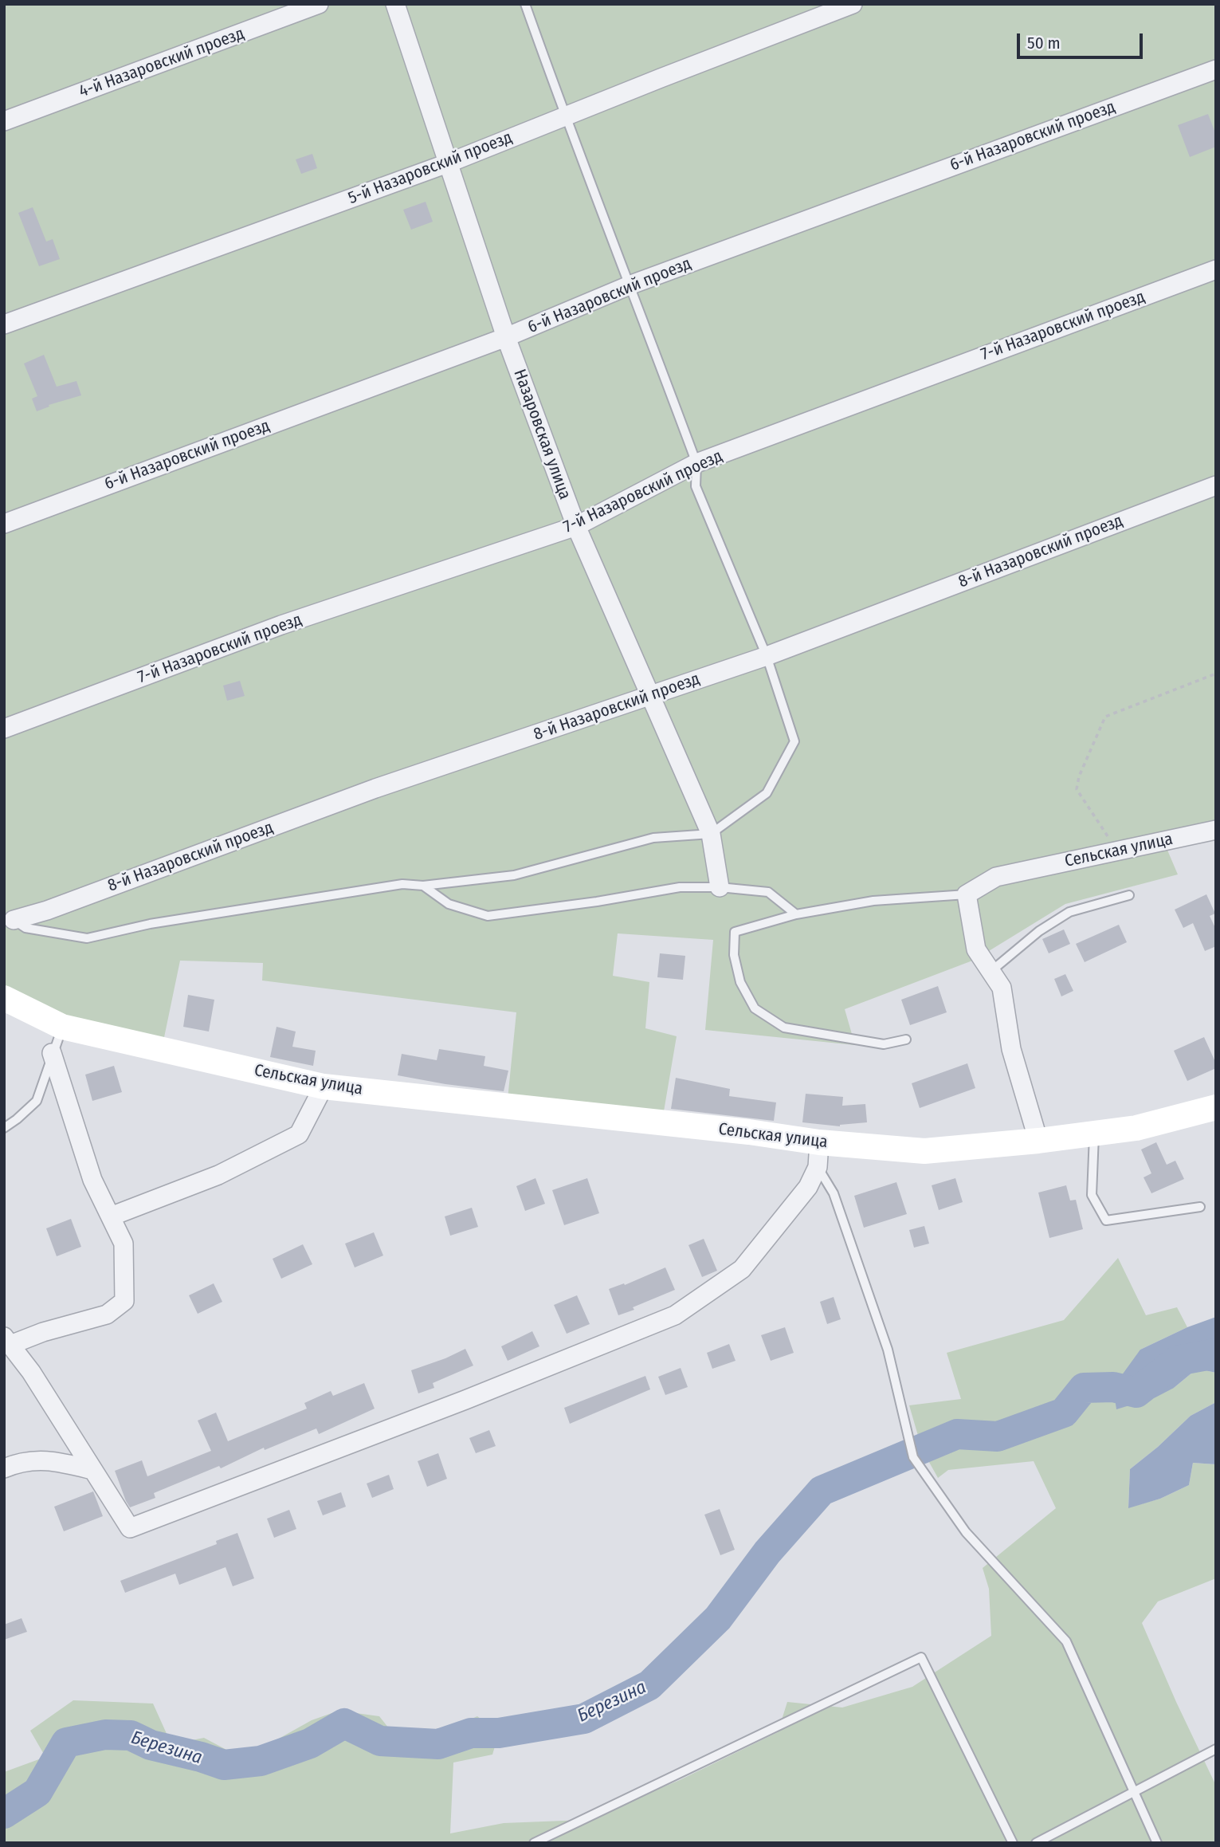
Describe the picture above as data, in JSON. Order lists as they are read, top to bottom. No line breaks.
{"streets":{"street":["4-й Назаровский проезд","6-й Назаровский проезд","5-й Назаровский проезд","7-й Назаровский проезд","Назаровская улица","8-й Назаровский проезд","Сельская улица"]},"crossings":[["6-й Назаровский проезд","Назаровская улица"],["5-й Назаровский проезд","Назаровская улица"],["7-й Назаровский проезд","Назаровская улица"],["Назаровская улица","8-й Назаровский проезд"]],"water":["Березина"],"scale_bar":"50 m"}
